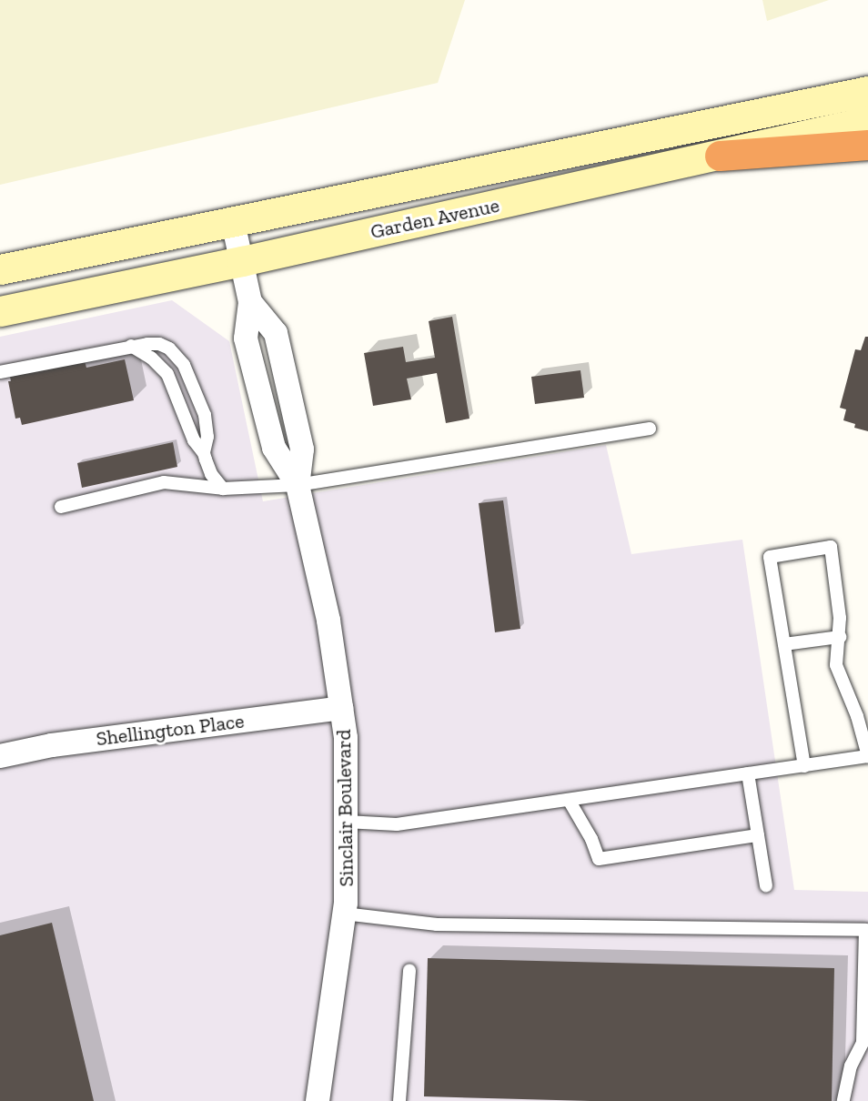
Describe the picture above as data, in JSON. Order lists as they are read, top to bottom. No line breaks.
{"streets":{"main road":["Garden Avenue"],"street":["Shellington Place","Sinclair Boulevard"]},"crossings":[["Garden Avenue","Sinclair Boulevard"],["Shellington Place","Sinclair Boulevard"]]}
